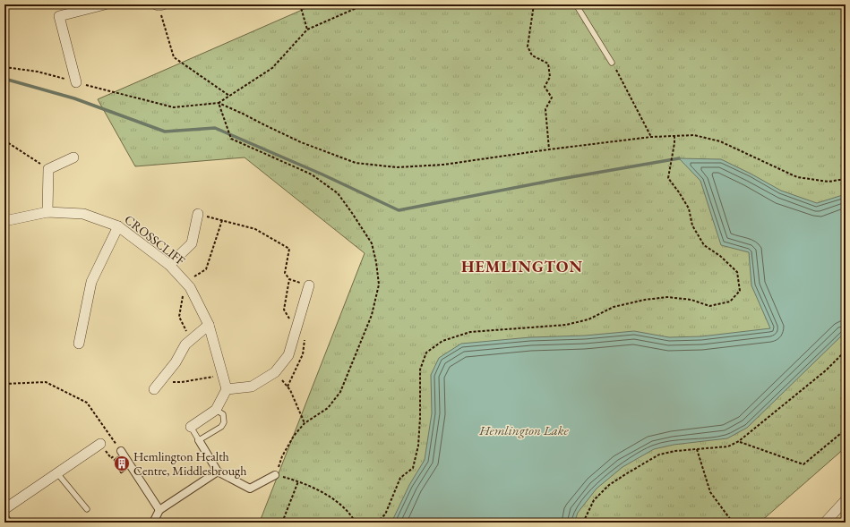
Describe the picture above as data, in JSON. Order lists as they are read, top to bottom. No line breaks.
{"streets":{"street":["CROSSCLIFF"]},"districts":["HEMLINGTON"],"water":["Hemlington Lake"],"places":{"building":["Hemlington Health Centre, Middlesbrough"]}}
